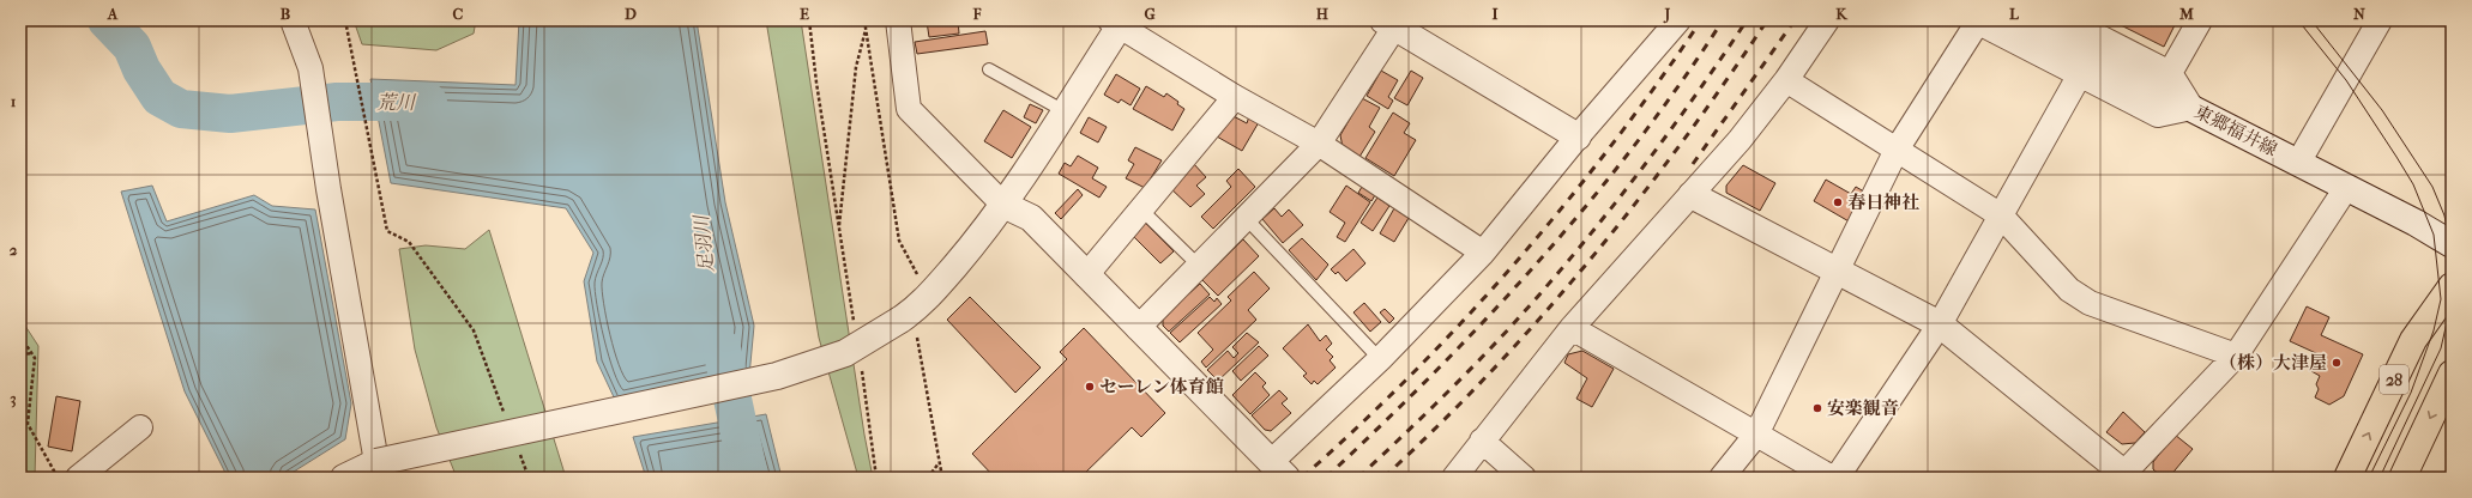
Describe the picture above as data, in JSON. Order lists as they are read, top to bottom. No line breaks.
{"streets":{"main road":["28"],"street":["東郷福井線"]},"water":["荒川","足羽川"],"places":["春日神社","（株）大津屋","セーレン体育館","安楽観音"],"grid":{"columns":["A","B","C","D","E","F","G","H","I","J","K","L","M","N"],"rows":["1","2","3"]}}
